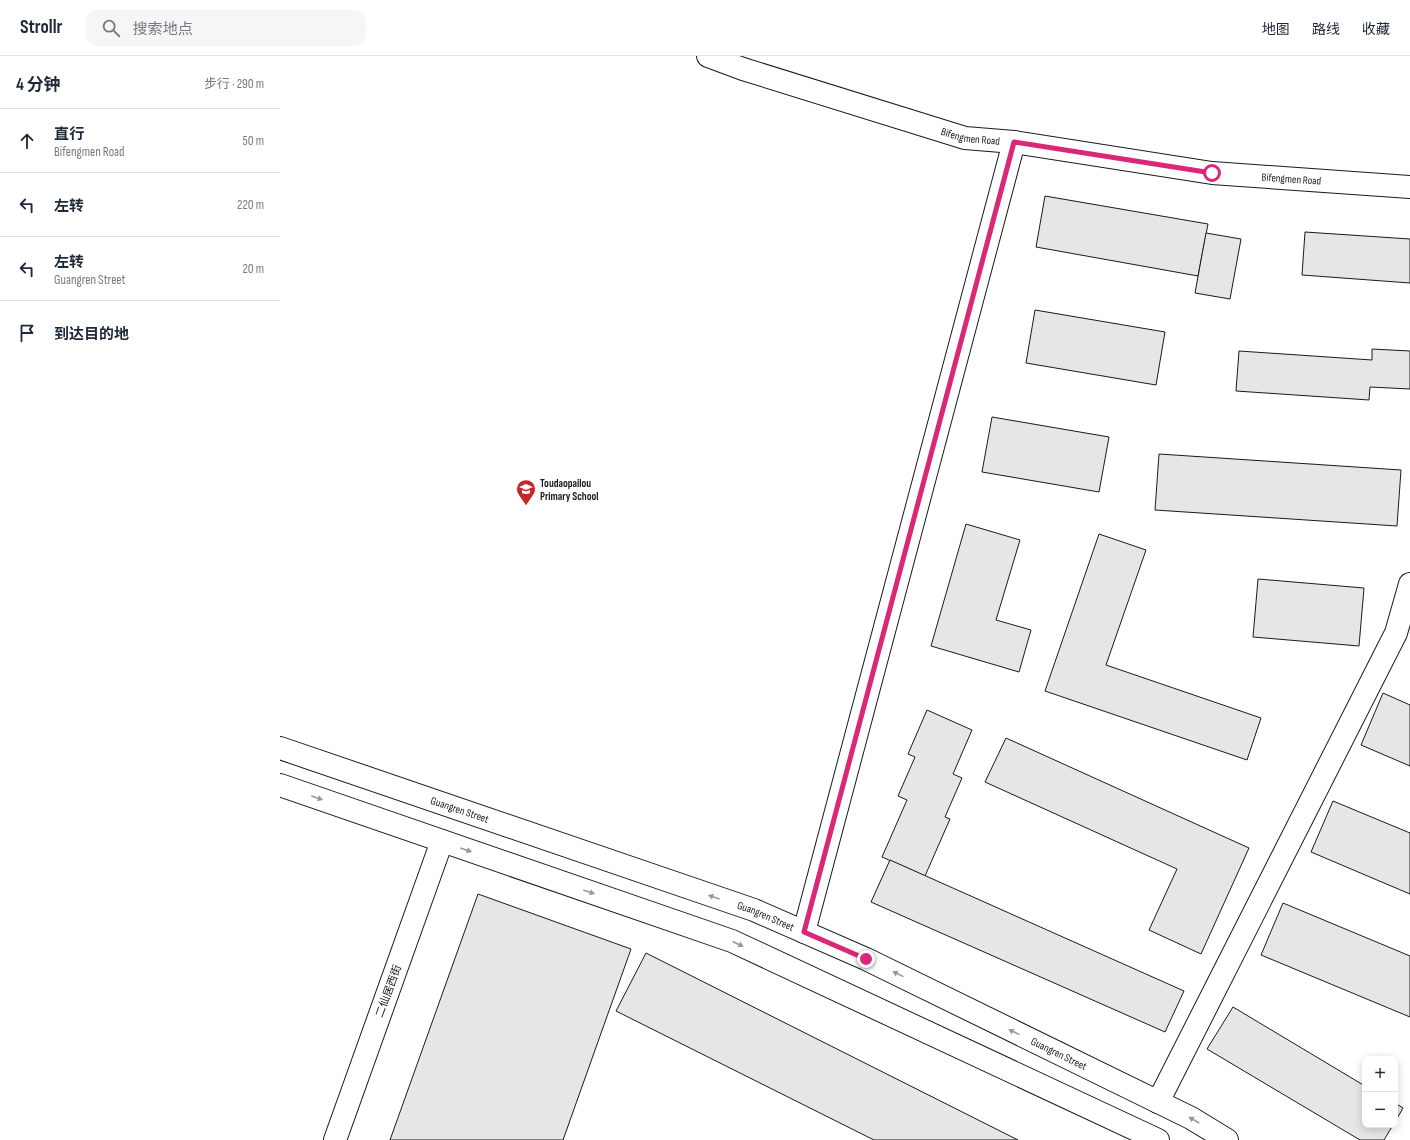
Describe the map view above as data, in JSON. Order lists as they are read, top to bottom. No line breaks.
{"streets":{"main road":["Bifengmen Road","Guangren Street","二仙居西街"]},"places":{"school or university":["Toudaopailou Primary School"]},"page":{"header":"Strollr","search":"搜索地点","nav":["地图","路线","收藏"],"heading":["4 分钟","步行 · 290 m"],"list":[["直行","Bifengmen Road","50 m"],["左转","220 m"],["左转","Guangren Street","20 m"],"到达目的地"],"map_buttons":["+","−"]}}
